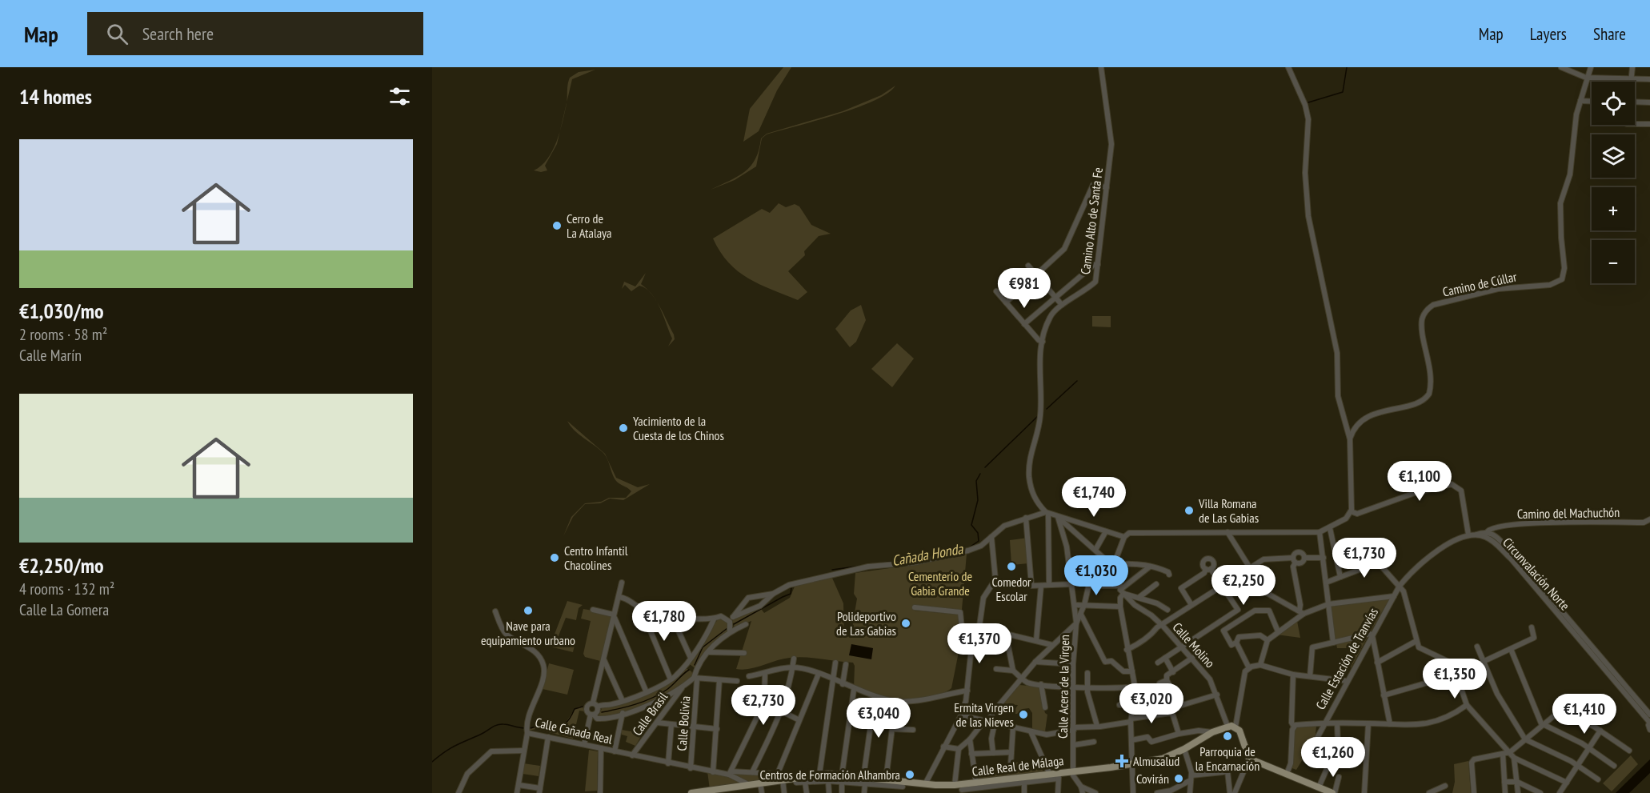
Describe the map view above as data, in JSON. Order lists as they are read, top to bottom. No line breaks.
{"streets":{"main road":["Calle Real de Málaga"],"street":["Camino Alto de Santa Fe","Camino de Cúllar","Camino del Machuchón","Circunvalación Norte","Calle Molino","Calle Estación de Tranvías","Calle Acera de la Virgen","Calle Brasil","Calle Bolivia","Calle Cañada Real"]},"crossings":[["Camino del Machuchón","Circunvalación Norte"],["Circunvalación Norte","Calle Estación de Tranvías"],["Calle Molino","Calle Real de Málaga"],["Calle Acera de la Virgen","Calle Real de Málaga"],["Calle Brasil","Calle Cañada Real"],["Calle Bolivia","Calle Cañada Real"],["Calle Cañada Real","Calle Real de Málaga"]],"water":["Cañada Honda"],"parks":["Cementerio de Gabia Grande"],"places":{"other":["Cerro de La Atalaya","Yacimiento de la Cuesta de los Chinos","Villa Romana de Las Gabias","Centro Infantil Chacolines","Comedor Escolar","Nave para equipamiento urbano","Polideportivo de Las Gabias","Ermita Virgen de las Nieves","Parroquia de la Encarnación","Centros de Formación Alhambra","Covirán"],"health":["Almusalud"]},"page":{"header":"Map","search":"Search here","nav":["Map","Layers","Share"],"heading":"14 homes","map_buttons":["+","−"],"list":[{"name":"€1,030/mo","note":"2 rooms · 58 m² · Calle Marín"},{"name":"€2,250/mo","note":"4 rooms · 132 m² · Calle La Gomera"}],"price":["€981","€1,100","€1,740","€1,730","€1,030","€2,250","€1,780","€1,370","€1,350","€3,020","€2,730","€1,410","€3,040","€1,260"]}}
